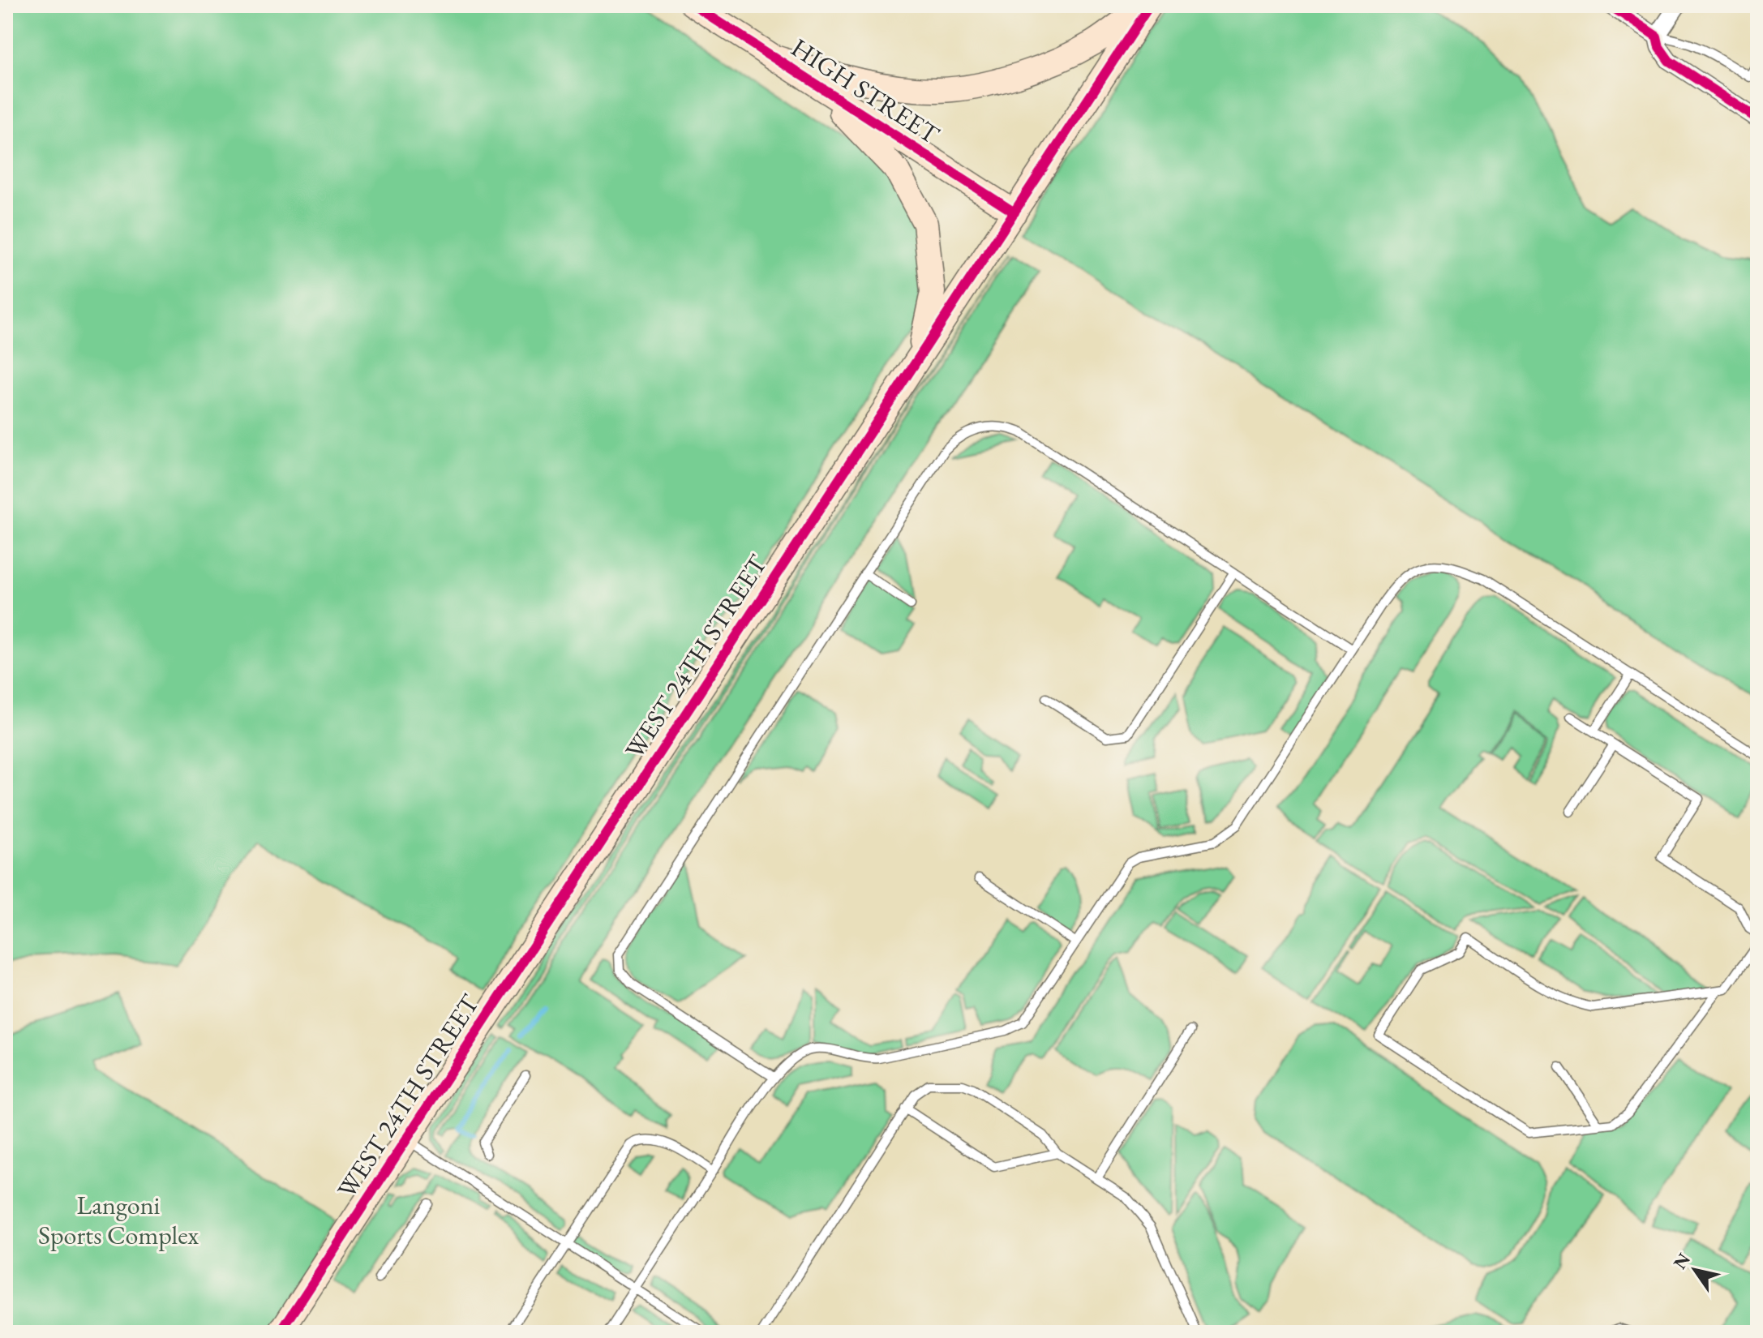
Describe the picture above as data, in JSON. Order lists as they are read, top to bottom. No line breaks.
{"streets":{"street":["HIGH STREET","WEST 24TH STREET"]},"crossings":[["HIGH STREET","WEST 24TH STREET"]],"parks":["Langoni Sports Complex"],"north":"top left"}
